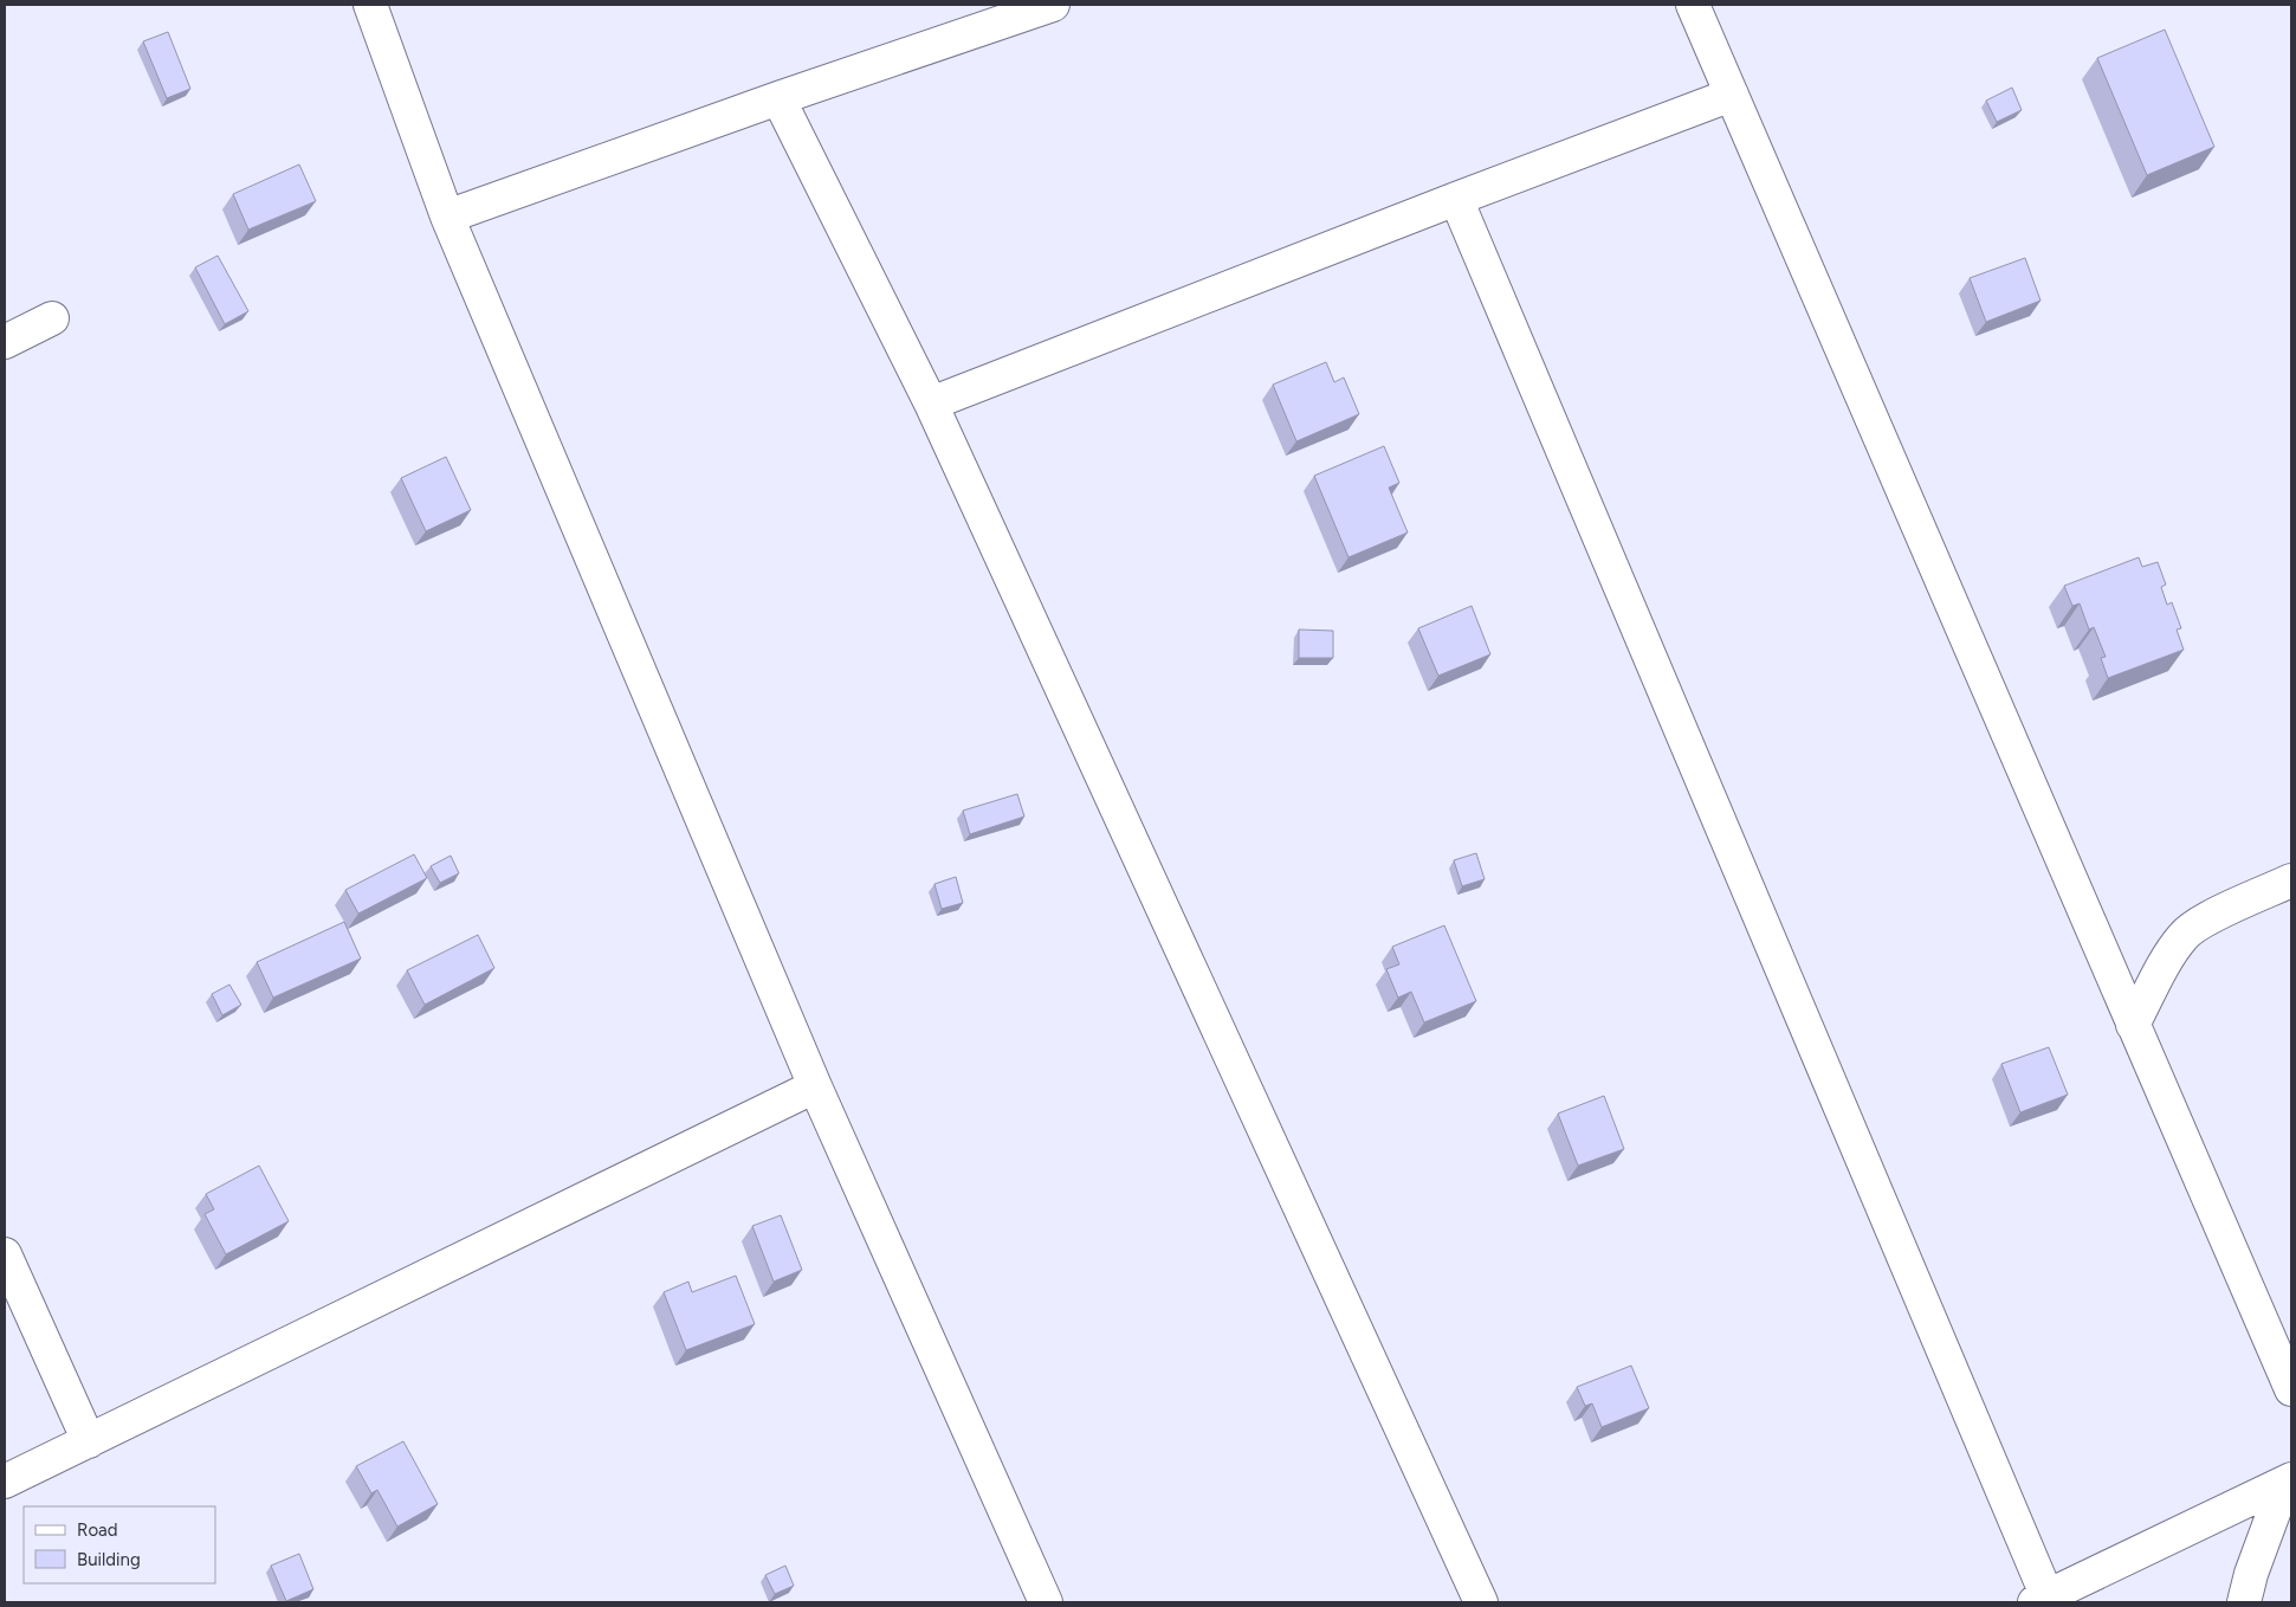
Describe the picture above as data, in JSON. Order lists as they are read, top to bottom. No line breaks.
{"legend":["Road","Building"]}
